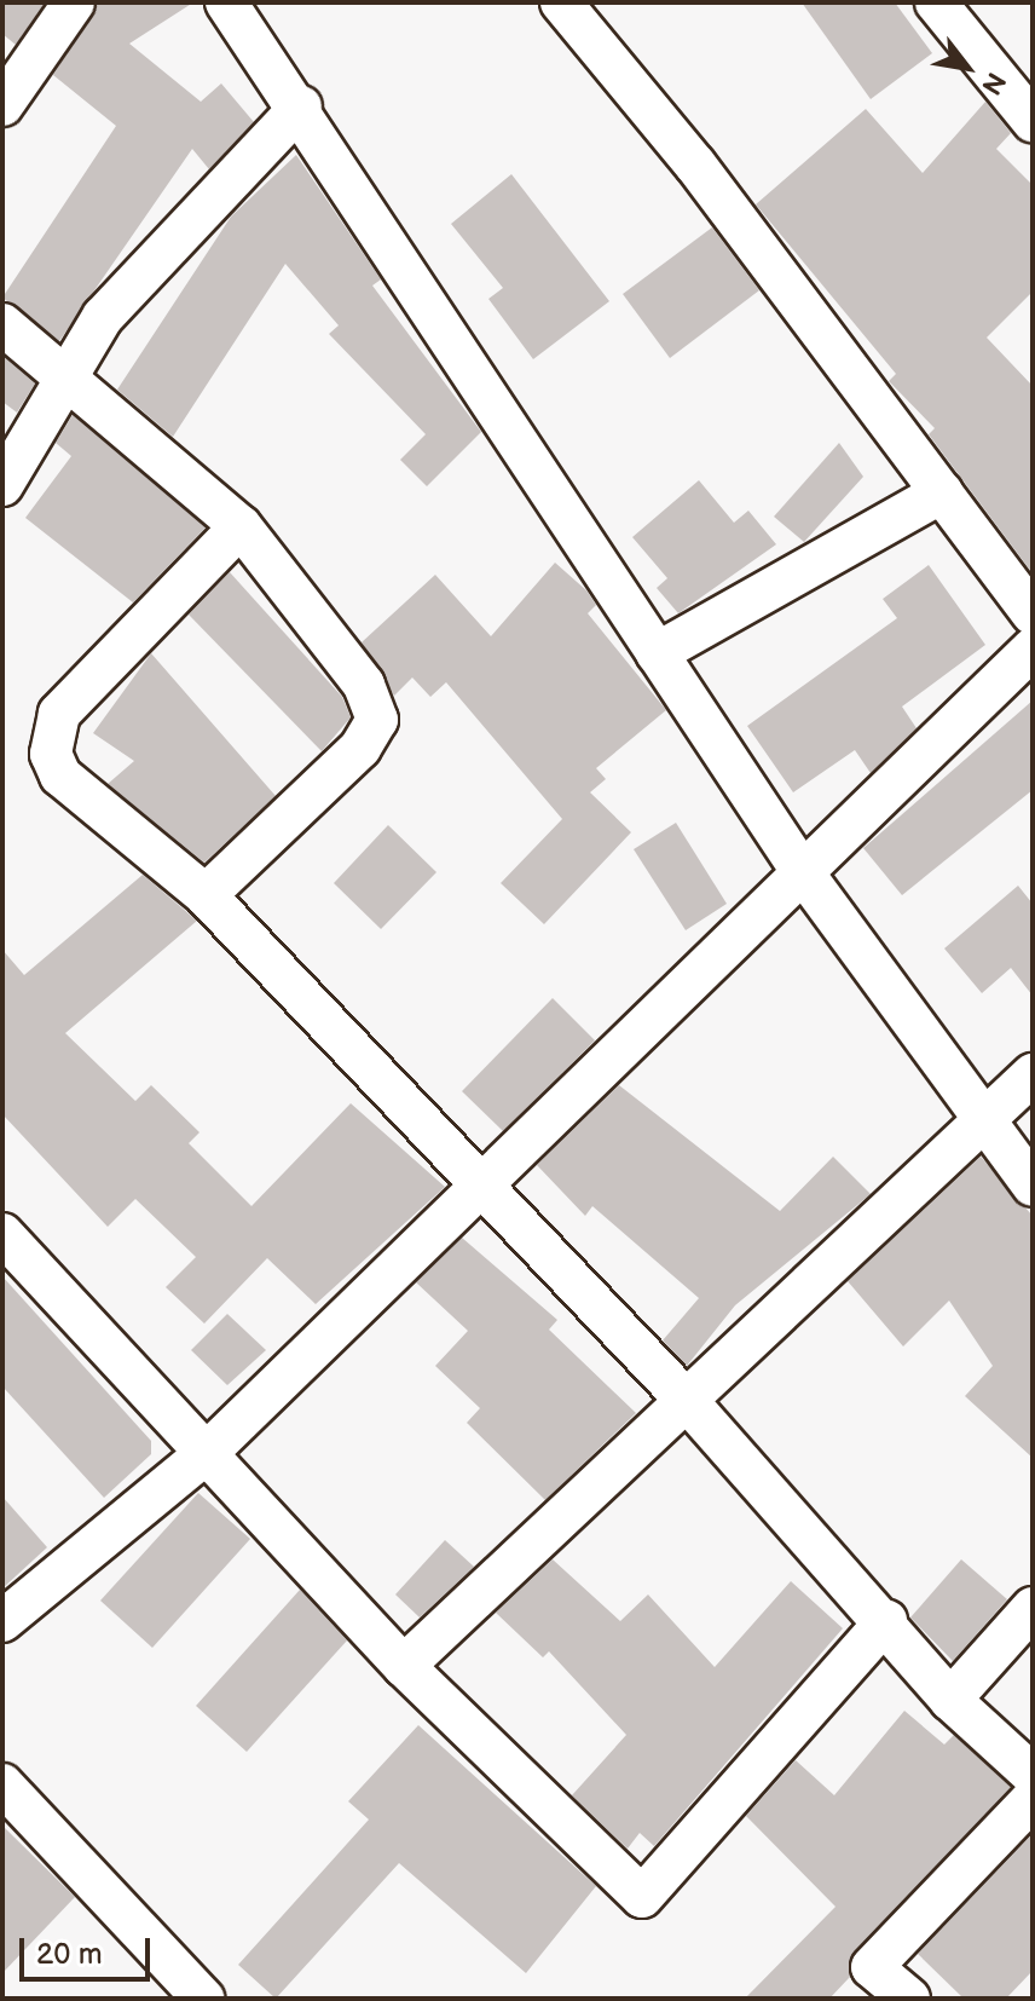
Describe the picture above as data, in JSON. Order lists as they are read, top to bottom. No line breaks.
{"scale_bar":"20 m","north":"bottom right"}
